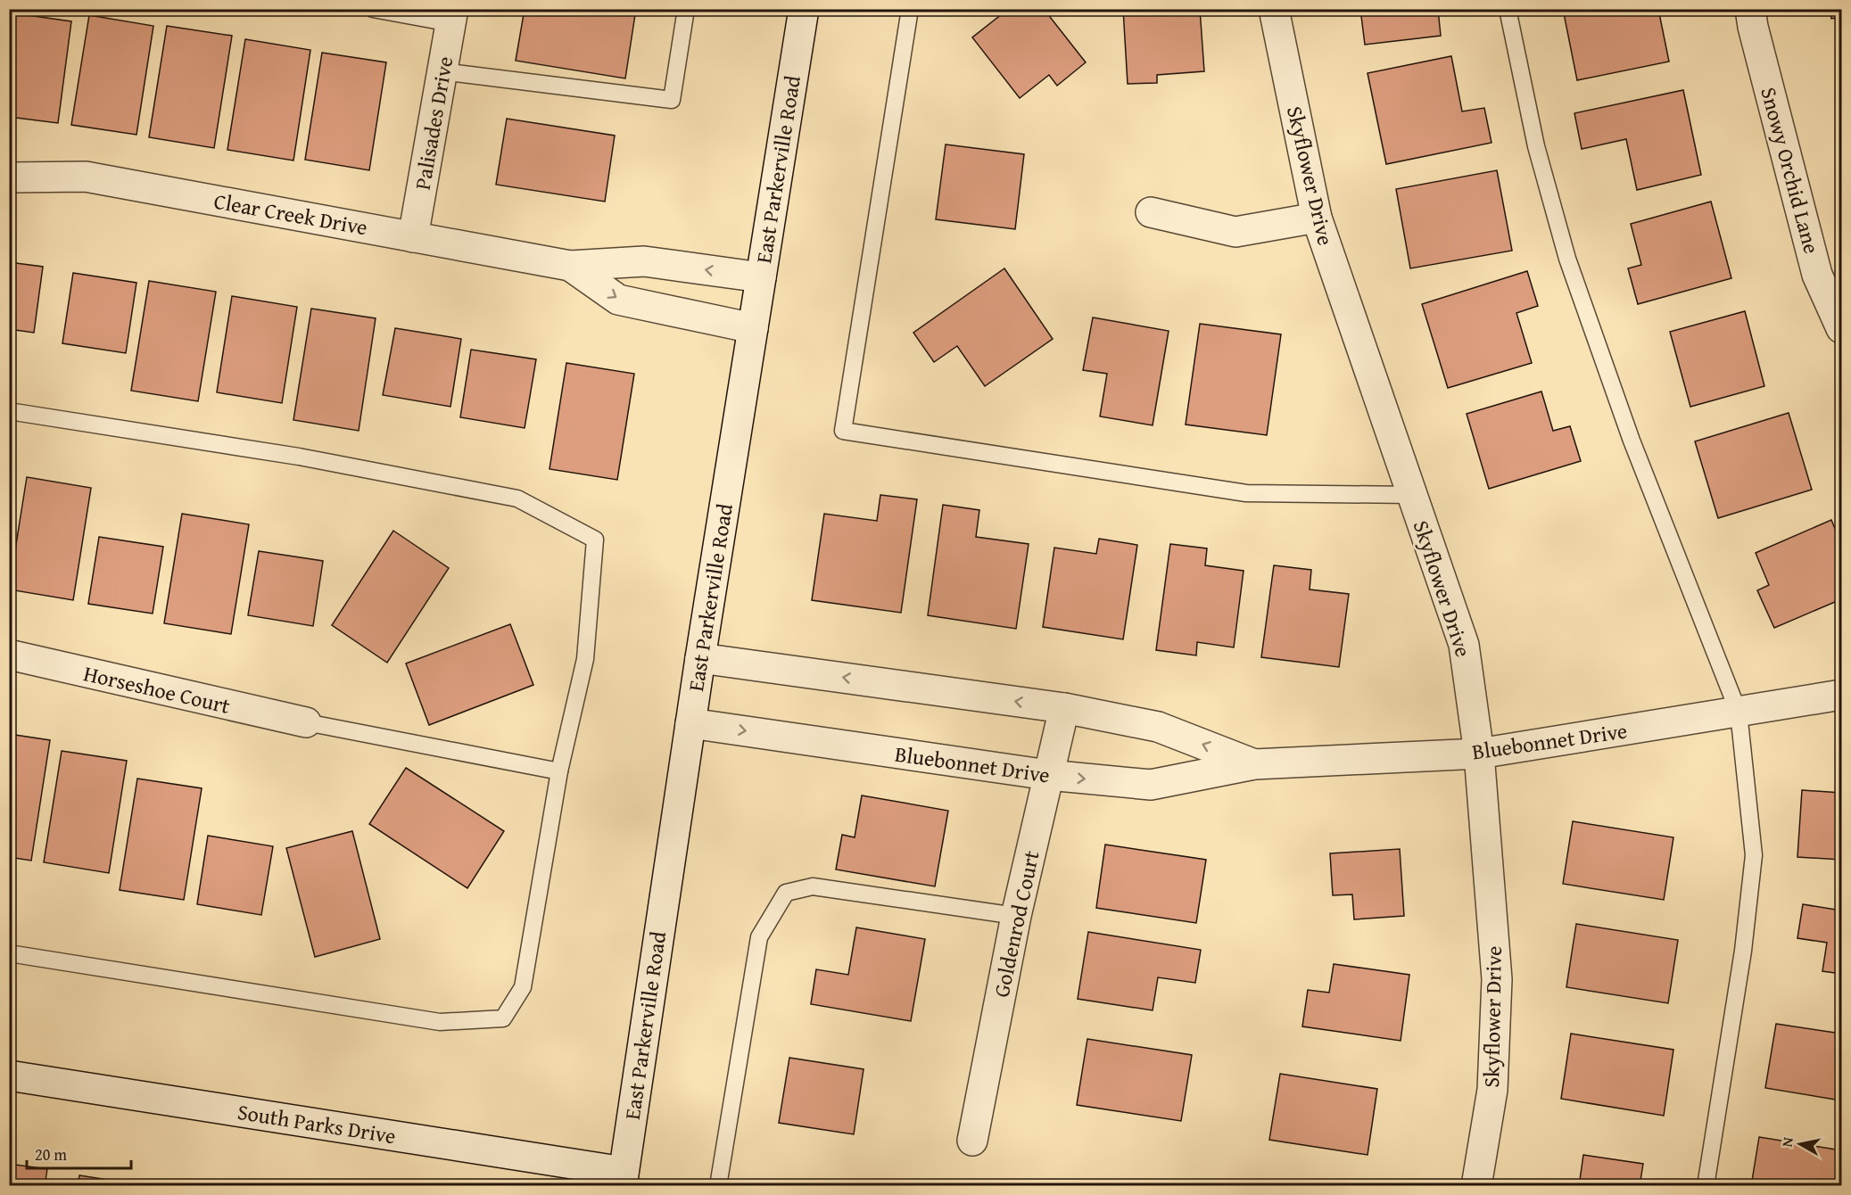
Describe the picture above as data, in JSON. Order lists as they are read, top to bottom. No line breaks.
{"streets":{"street":["Palisades Drive","East Parkerville Road","Snowy Orchid Lane","Skyflower Drive","Clear Creek Drive","Horseshoe Court","Bluebonnet Drive","Goldenrod Court","South Parks Drive"]},"crossings":[["Palisades Drive","Clear Creek Drive"],["East Parkerville Road","Clear Creek Drive"],["East Parkerville Road","Bluebonnet Drive"],["East Parkerville Road","South Parks Drive"],["Skyflower Drive","Bluebonnet Drive"],["Bluebonnet Drive","Goldenrod Court"]],"scale_bar":"20 m","north":"left"}
